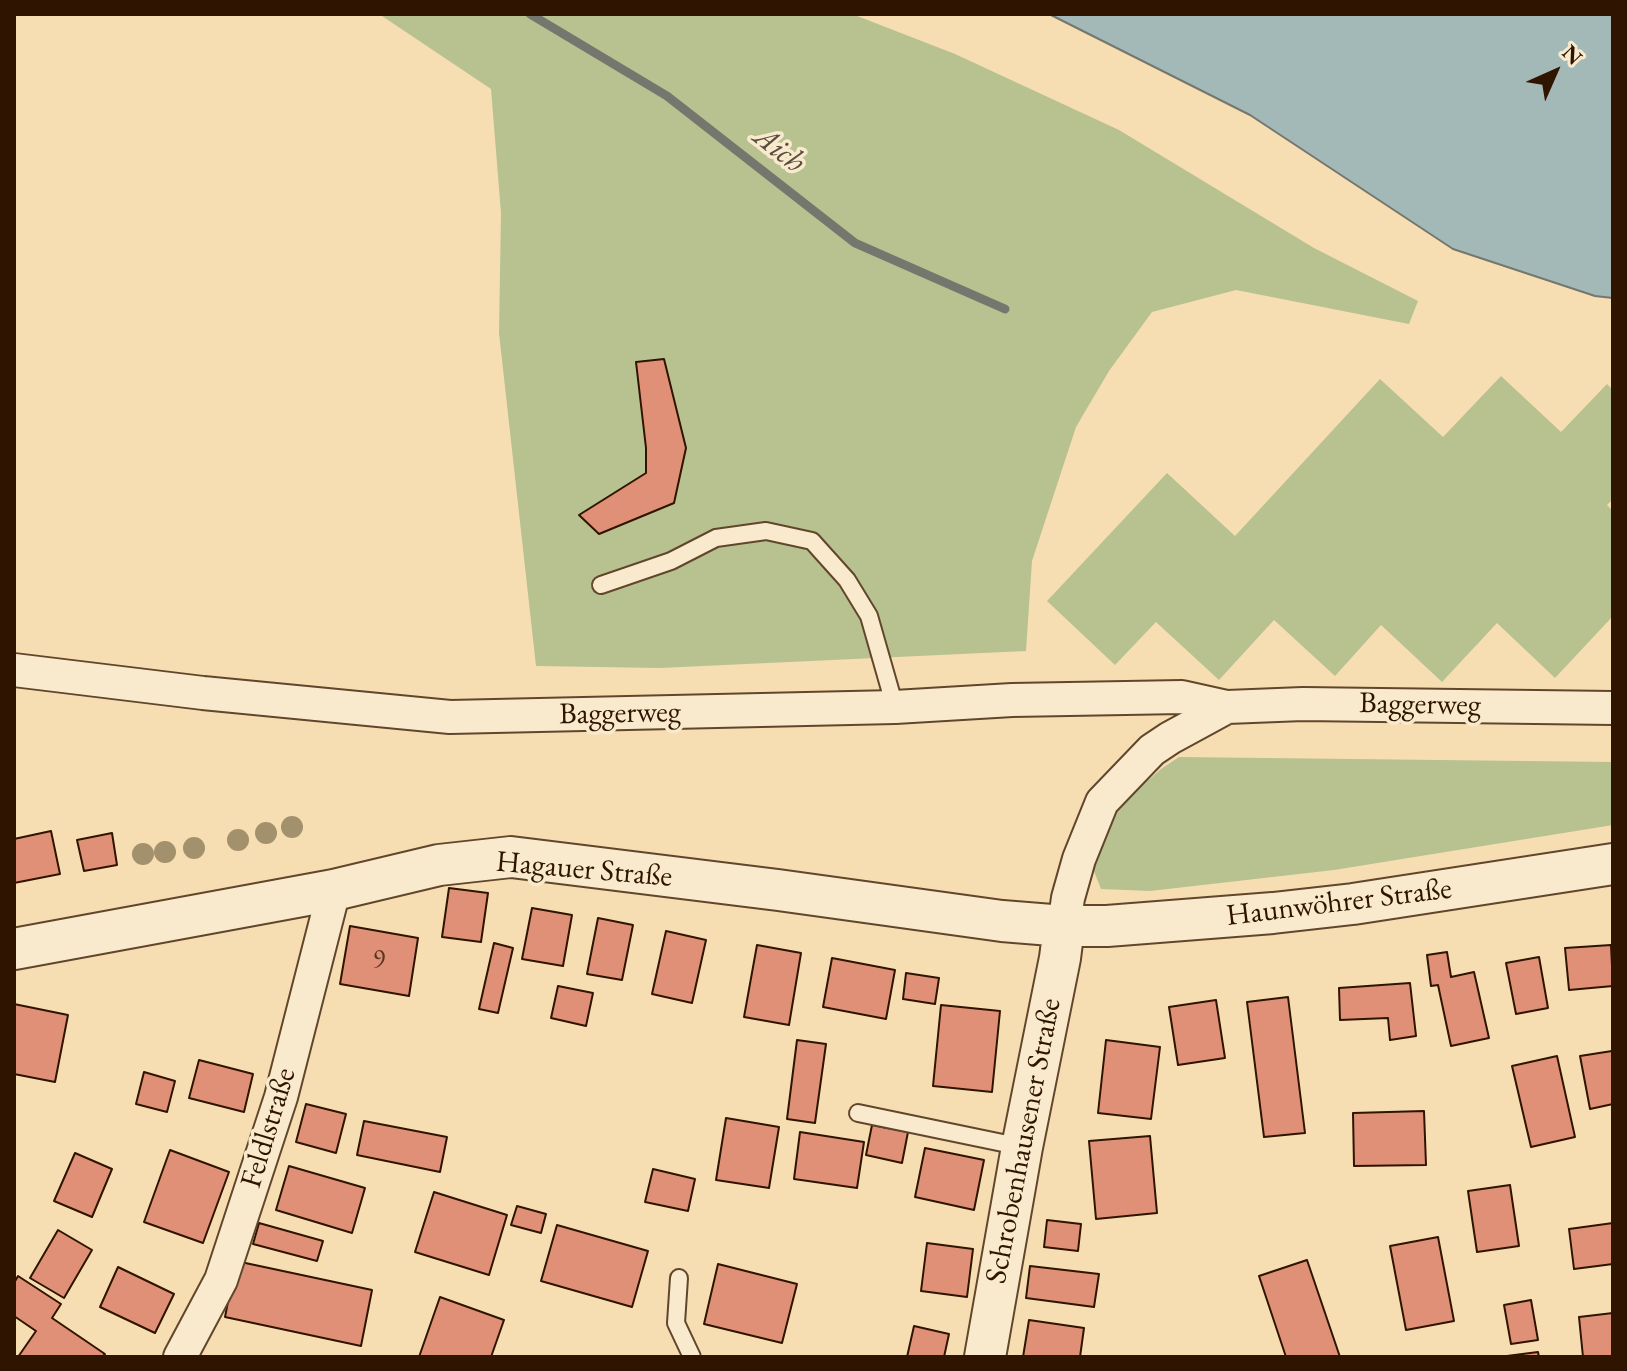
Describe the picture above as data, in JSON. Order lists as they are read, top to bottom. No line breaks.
{"streets":{"street":["Baggerweg","Hagauer Straße","Haunwöhrer Straße","Feldlstraße","Schrobenhausener Straße"]},"crossings":[["Baggerweg","Hagauer Straße"],["Baggerweg","Haunwöhrer Straße"],["Baggerweg","Schrobenhausener Straße"],["Hagauer Straße","Haunwöhrer Straße"],["Hagauer Straße","Feldlstraße"],["Hagauer Straße","Schrobenhausener Straße"],["Haunwöhrer Straße","Schrobenhausener Straße"]],"water":["Aich"],"house_numbers":["9"],"north":"top right"}
